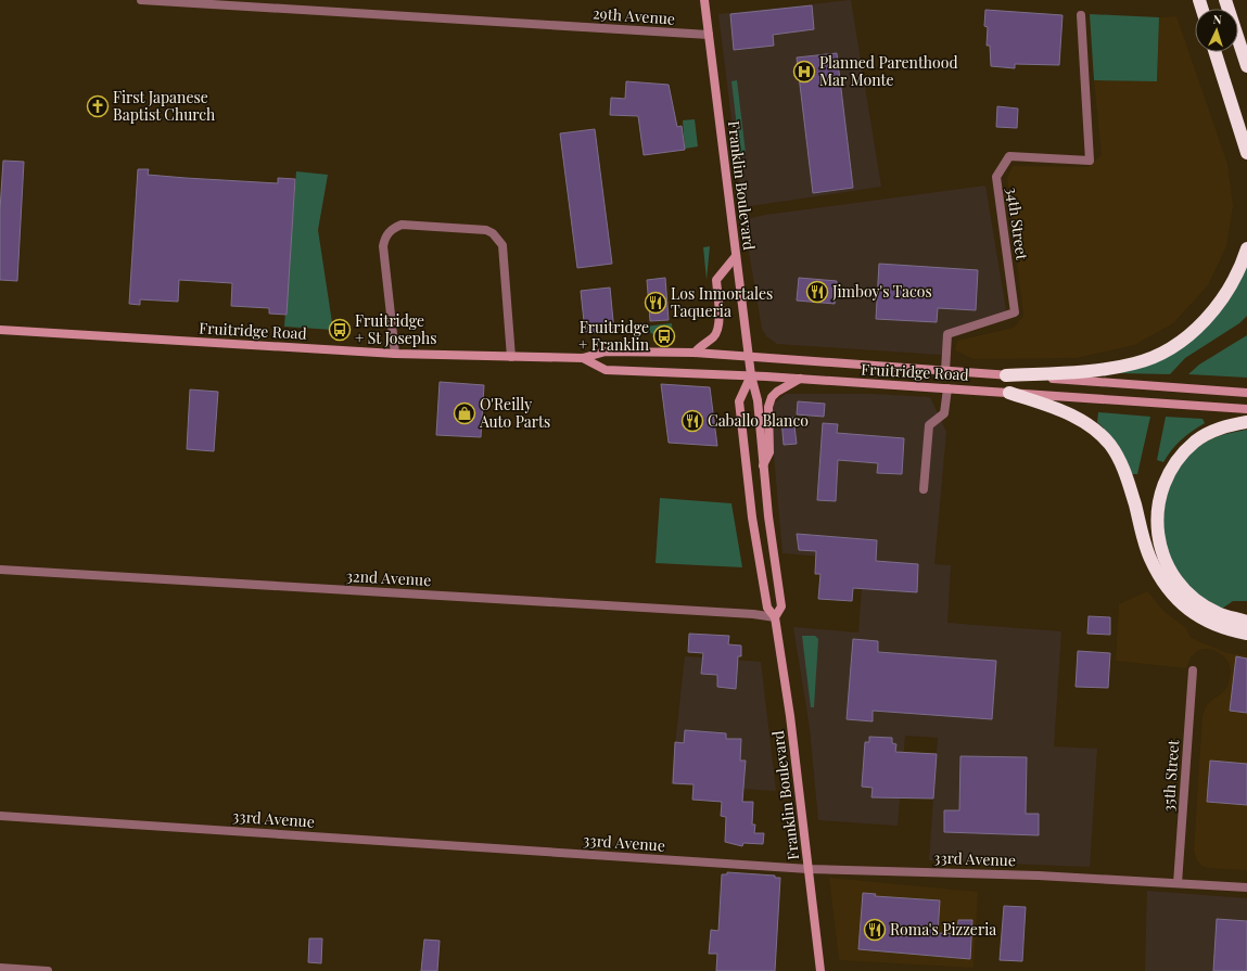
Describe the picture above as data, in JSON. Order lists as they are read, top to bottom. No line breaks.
{"streets":{"main road":["Franklin Boulevard","Fruitridge Road"],"street":["29th Avenue","34th Street","32nd Avenue","35th Street","33rd Avenue"]},"crossings":[["29th Avenue","Franklin Boulevard"],["Franklin Boulevard","Fruitridge Road"],["Franklin Boulevard","32nd Avenue"],["Franklin Boulevard","33rd Avenue"],["34th Street","Fruitridge Road"],["35th Street","33rd Avenue"]],"places":{"hospital":["Planned Parenthood Mar Monte"],"church":["First Japanese Baptist Church"],"restaurant":["Jimboy's Tacos","Los Inmortales Taqueria","Caballo Blanco","Roma's Pizzeria"],"bus stop":["Fruitridge + St Josephs","Fruitridge + Franklin"],"shop":["O'Reilly Auto Parts"]},"north":"top"}
